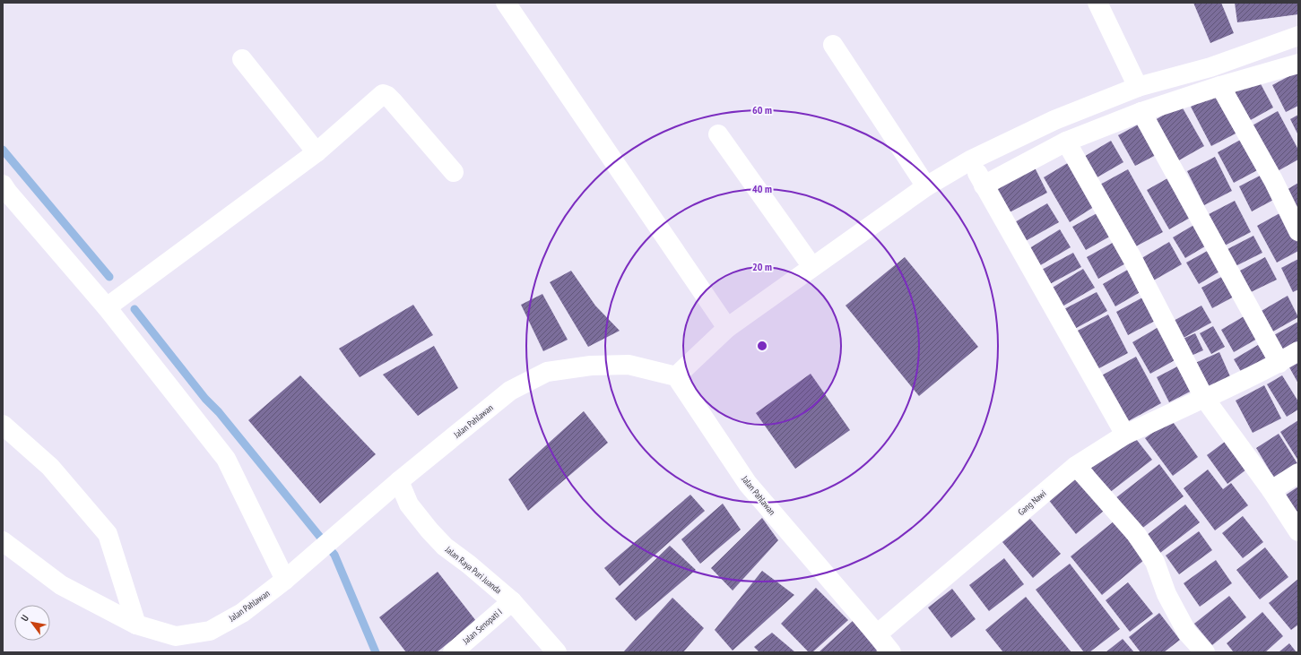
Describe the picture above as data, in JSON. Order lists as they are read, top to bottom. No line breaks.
{"streets":{"street":["Jalan Pahlawan","Gang Nawi","Jalan Raya Puri Juanda","Jalan Senopati I"]},"crossings":[["Jalan Pahlawan","Gang Nawi"],["Jalan Pahlawan","Jalan Raya Puri Juanda"],["Jalan Raya Puri Juanda","Jalan Senopati I"]],"north":"top left","rings":["60 m","40 m","20 m"]}
